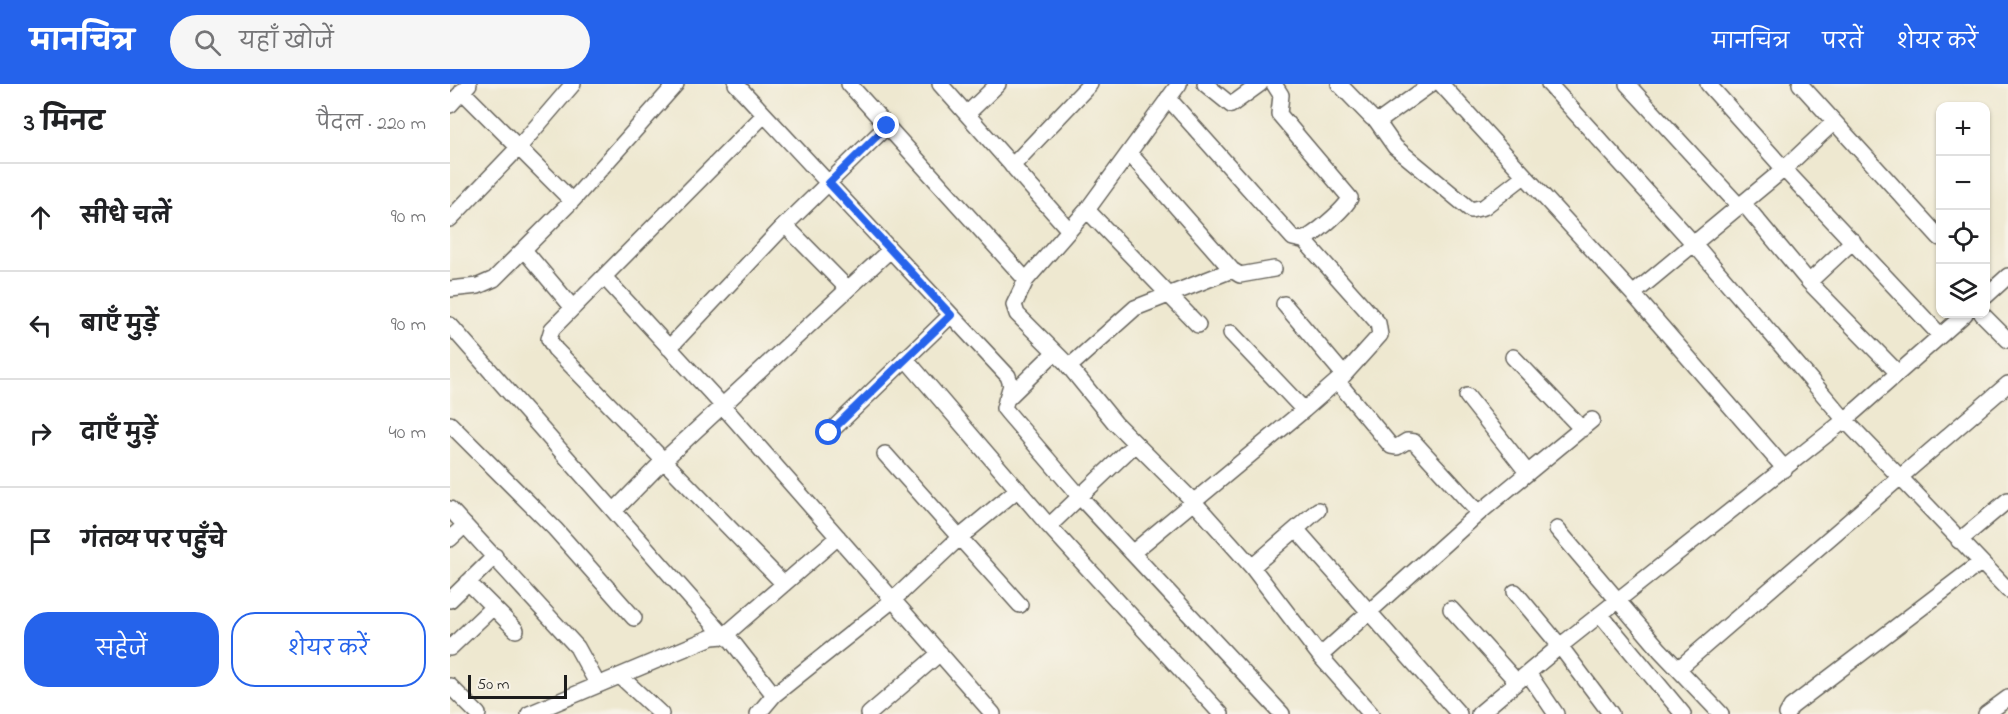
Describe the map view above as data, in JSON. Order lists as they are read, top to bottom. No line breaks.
{"scale_bar":"50 m","page":{"header":"मानचित्र","search":"यहाँ खोजें","nav":["मानचित्र","परतें","शेयर करें"],"heading":["3 मिनट","पैदल · 220 m"],"map_buttons":["+","−"],"list":[["सीधे चलें","90 m"],["बाएँ मुड़ें","90 m"],["दाएँ मुड़ें","40 m"],"गंतव्य पर पहुँचे"],"buttons":["सहेजें","शेयर करें"],"scale":"50 m"}}
